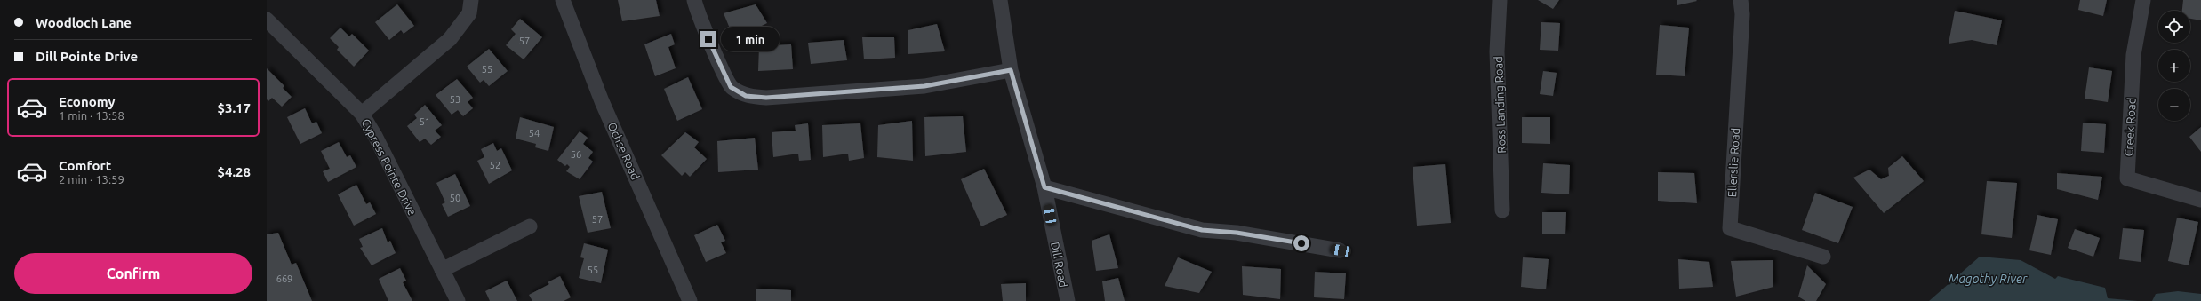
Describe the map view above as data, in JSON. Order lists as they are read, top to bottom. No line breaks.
{"streets":{"street":["Ross Landing Road","Creek Road","Ochse Road","Ellerslie Road","Cypress Pointe Drive","Dill Road"]},"water":["Magothy River"],"house_numbers":["57","55","53","51","54","56","52","50","57","55","669"],"page":{"banner":["Woodloch Lane","Dill Pointe Drive"],"map_buttons":["+","−"],"bubble":"1 min","list":[{"name":"Economy","note":"1 min · 13:58","value":"$3.17"},{"name":"Comfort","note":"2 min · 13:59","value":"$4.28"}],"buttons":"Confirm"}}
